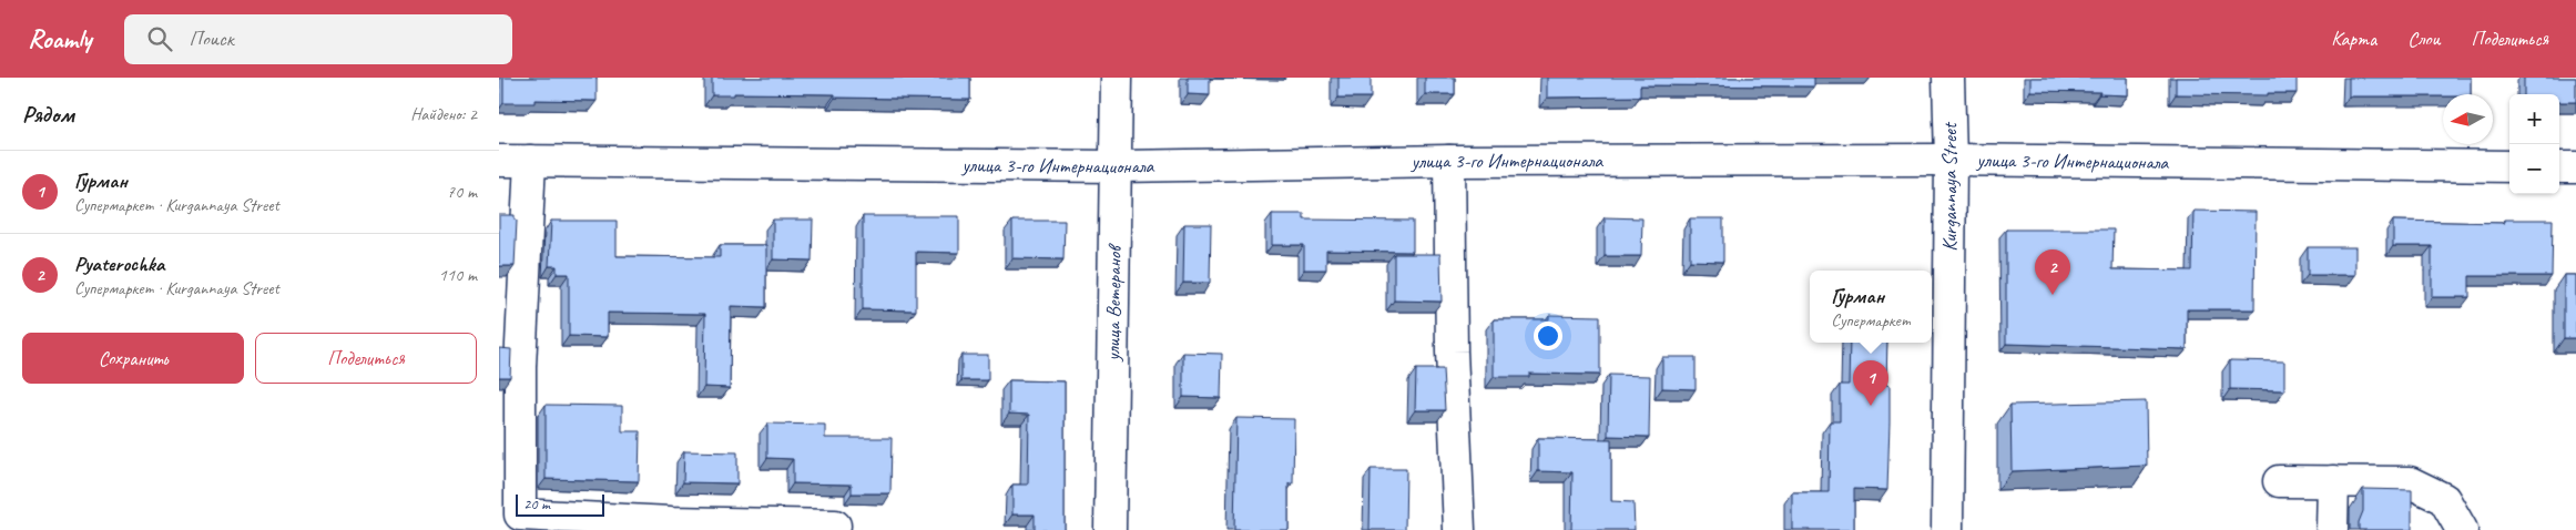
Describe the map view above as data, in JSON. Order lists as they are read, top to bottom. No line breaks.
{"streets":{"street":["улица 3-го Интернационала","Kurgannaya Street","улица Ветеранов"]},"crossings":[["улица 3-го Интернационала","Kurgannaya Street"],["улица 3-го Интернационала","улица Ветеранов"]],"scale_bar":"20 m","north":"left","page":{"header":"Roamly","search":"Поиск","nav":["Карта","Слои","Поделиться"],"heading":["Рядом","Найдено: 2"],"map_buttons":["+","−"],"list":[{"mark":"1","name":"Гурман","note":"Супермаркет · Kurgannaya Street","value":"70 m"},{"mark":"2","name":"Pyaterochka","note":"Супермаркет · Kurgannaya Street","value":"110 m"}],"pins":["2","1"],"popup":["Гурман","Супермаркет"],"buttons":["Сохранить","Поделиться"],"scale":"20 m"}}
